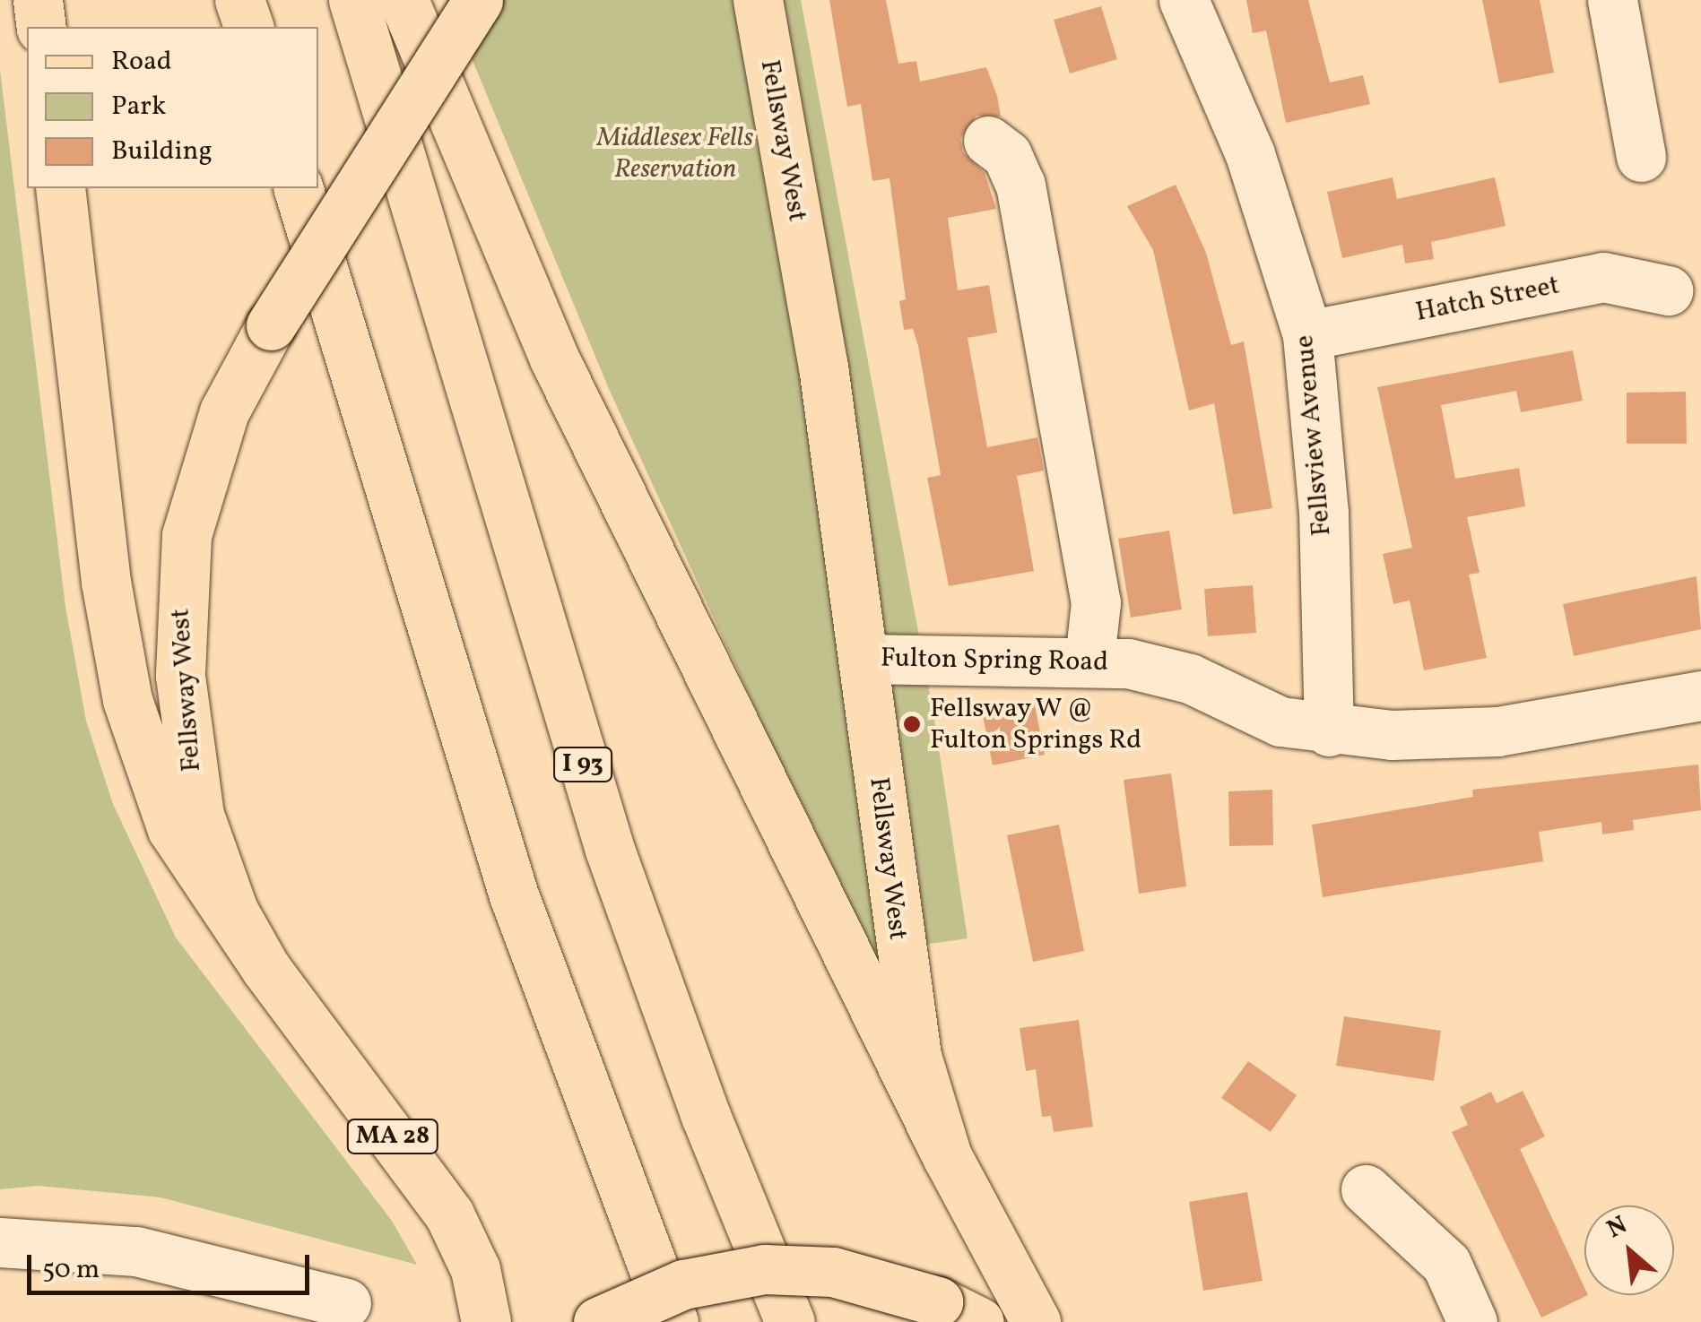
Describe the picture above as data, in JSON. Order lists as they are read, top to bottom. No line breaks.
{"streets":{"main road":["Fellsway West","I 93","MA 28"],"street":["Hatch Street","Fellsview Avenue","Fulton Spring Road"]},"crossings":[["Fellsway West","Fulton Spring Road"],["Hatch Street","Fellsview Avenue"],["Fellsview Avenue","Fulton Spring Road"]],"parks":["Middlesex Fells Reservation"],"places":["Fellsway W @ Fulton Springs Rd"],"legend":["Road","Park","Building"],"scale_bar":"50 m","north":"top left"}
